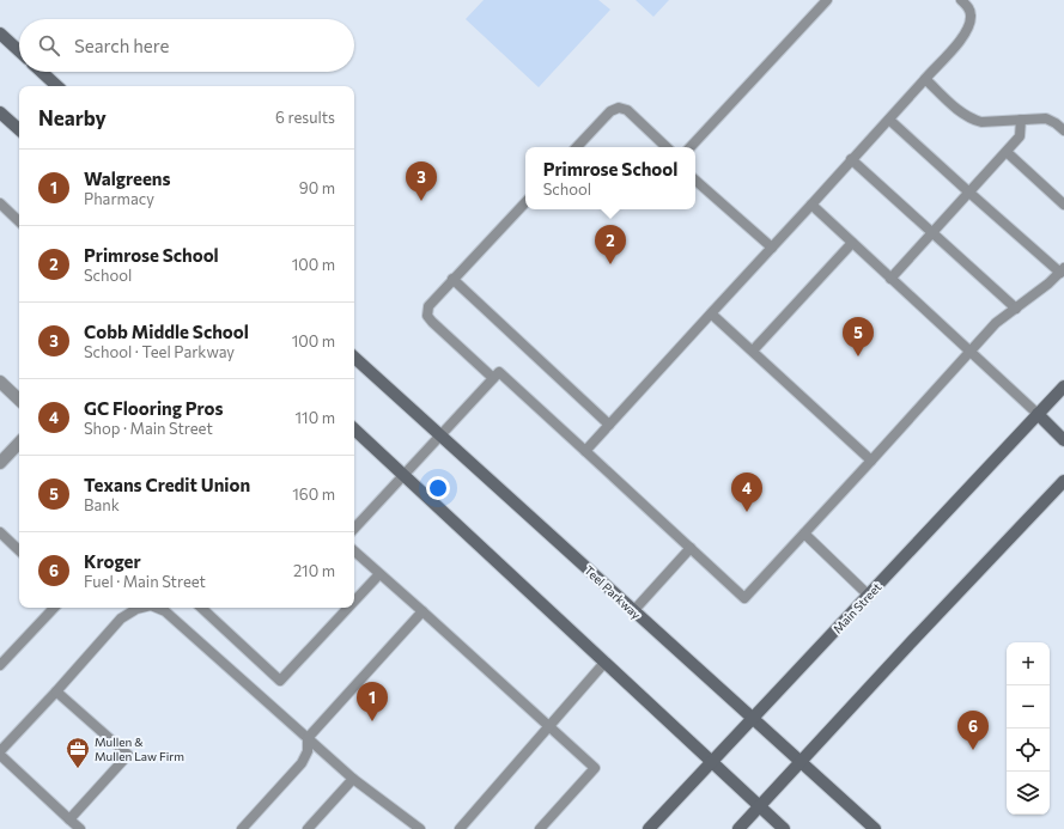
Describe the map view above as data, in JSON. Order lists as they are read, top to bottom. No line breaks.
{"streets":{"main road":["Teel Parkway","Main Street"]},"crossings":[["Teel Parkway","Main Street"]],"places":{"office":["Mullen & Mullen Law Firm"]},"page":{"search":"Search here","heading":["Nearby","6 results"],"popup":["Primrose School","School"],"list":[{"mark":"1","name":"Walgreens","note":"Pharmacy","value":"90 m"},{"mark":"2","name":"Primrose School","note":"School","value":"100 m"},{"mark":"3","name":"Cobb Middle School","note":"School · Teel Parkway","value":"100 m"},{"mark":"4","name":"GC Flooring Pros","note":"Shop · Main Street","value":"110 m"},{"mark":"5","name":"Texans Credit Union","note":"Bank","value":"160 m"},{"mark":"6","name":"Kroger","note":"Fuel · Main Street","value":"210 m"}],"pins":["3","2","5","4","1","6"],"map_buttons":["+","−"]}}
